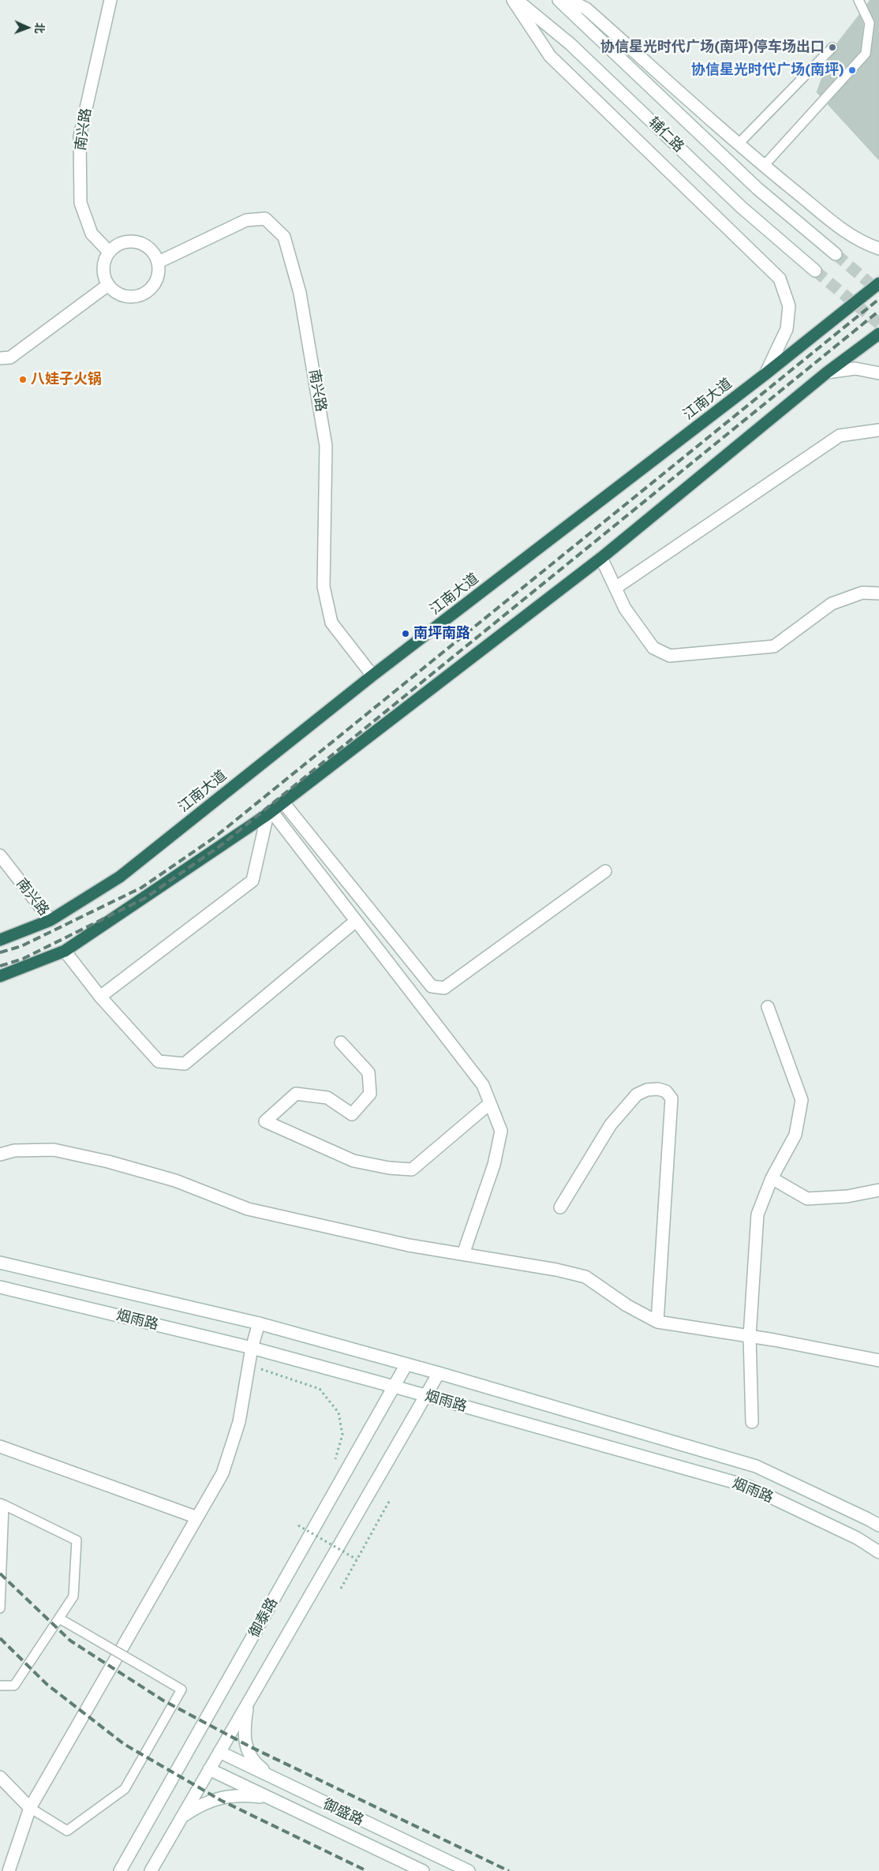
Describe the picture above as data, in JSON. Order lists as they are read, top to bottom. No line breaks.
{"streets":{"highway":["江南大道"],"street":["南兴路","辅仁路","烟雨路","御泰路","御盛路"]},"crossings":[["南兴路","江南大道"],["烟雨路","御泰路"],["御泰路","御盛路"]],"places":["协信星光时代广场(南坪)停车场出口","协信星光时代广场(南坪)","八娃子火锅","南坪南路"],"north":"right"}
